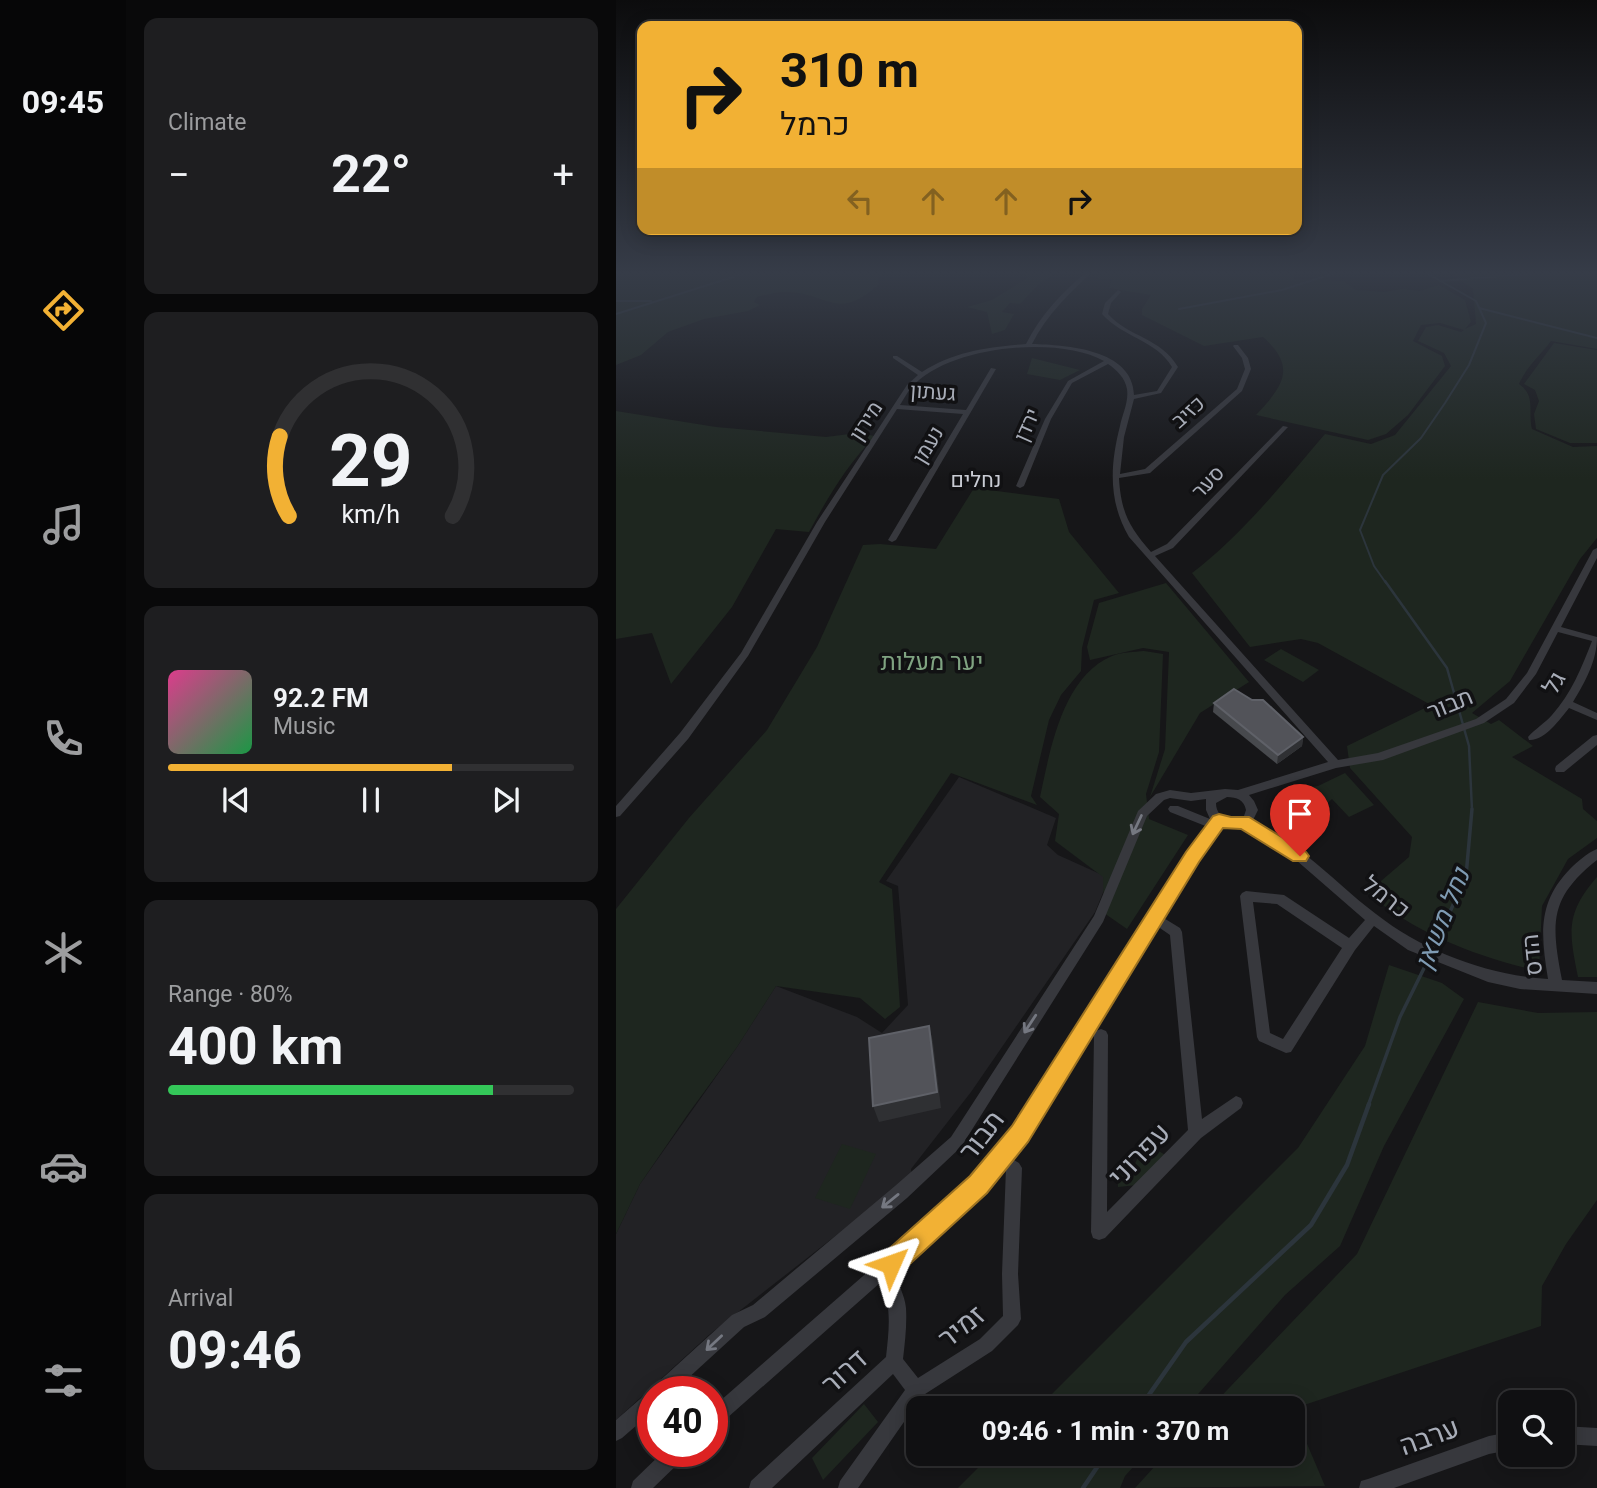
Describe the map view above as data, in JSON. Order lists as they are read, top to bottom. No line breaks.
{"streets":{"street":["געתון","כזיב","מירון","ירדן","נעמן","סער","גל","תבור","כרמל","הדס","עפרוני","זמיר","דרור","ערבה"]},"crossings":[["געתון","מירון"],["געתון","נעמן"],["מירון","ירדן"],["תבור","כרמל"],["תבור","עפרוני"],["תבור","דרור"],["כרמל","הדס"]],"districts":["נחלים"],"water":["נחל משאן"],"parks":["יער מעלות"],"page":{"tabs":"09:45","tile":["Climate",["Range · 80%","400 km"],["Arrival","09:46"]],"turn":["310 m","כרמל"],"heat":["−","22°","+"],"song":["92.2 FM","Music"],"limit":"40","trip":"09:46 · 1 min · 370 m","gauge":["29","km/h"]}}
